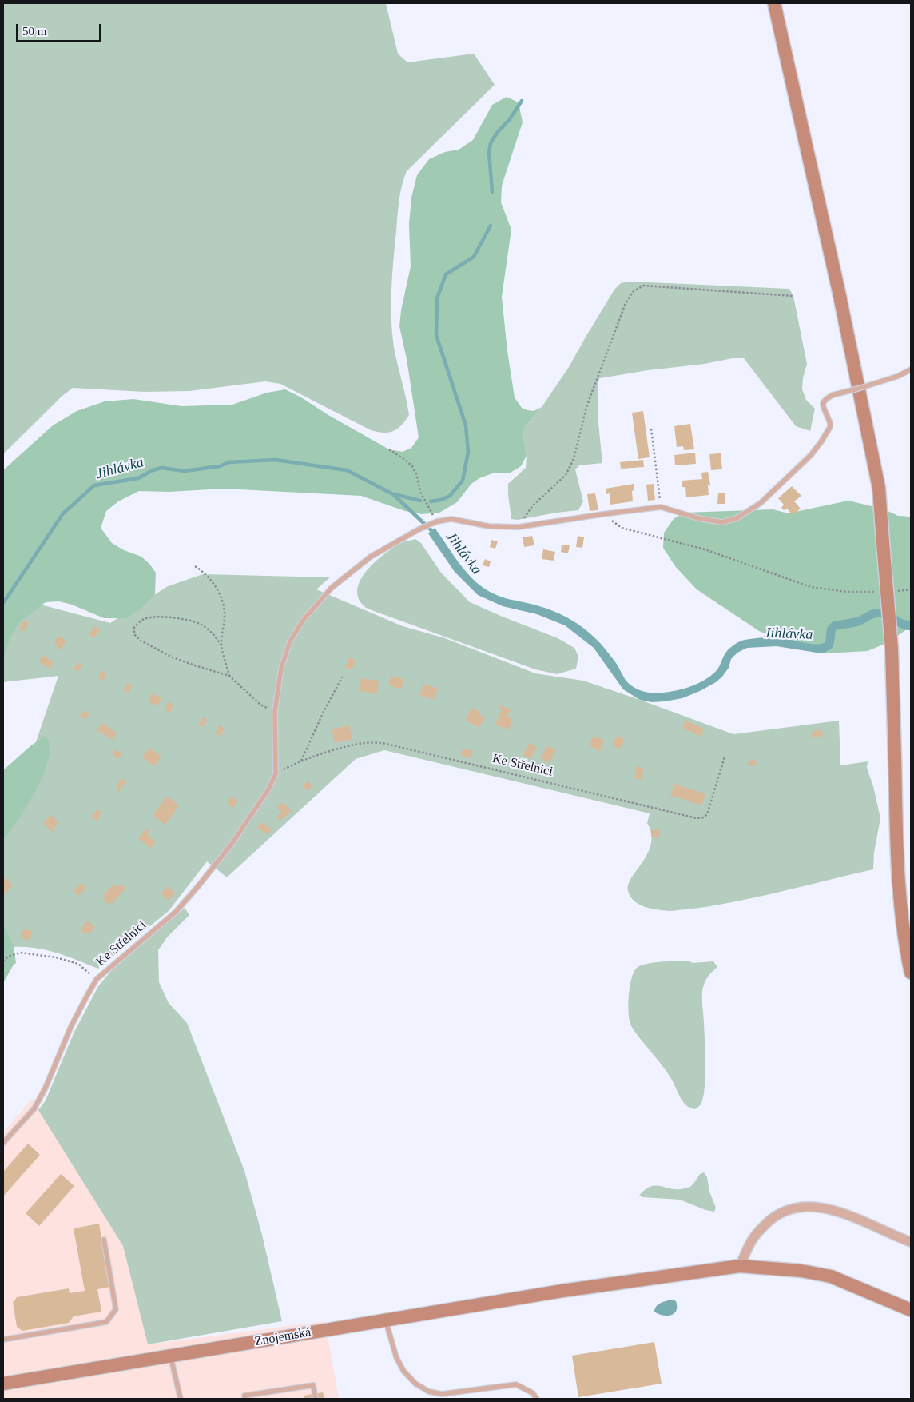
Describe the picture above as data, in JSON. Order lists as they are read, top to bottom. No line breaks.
{"streets":{"main road":["Znojemská"],"lane":["Ke Střelnici"]},"water":["Jihlávka"],"scale_bar":"50 m"}
